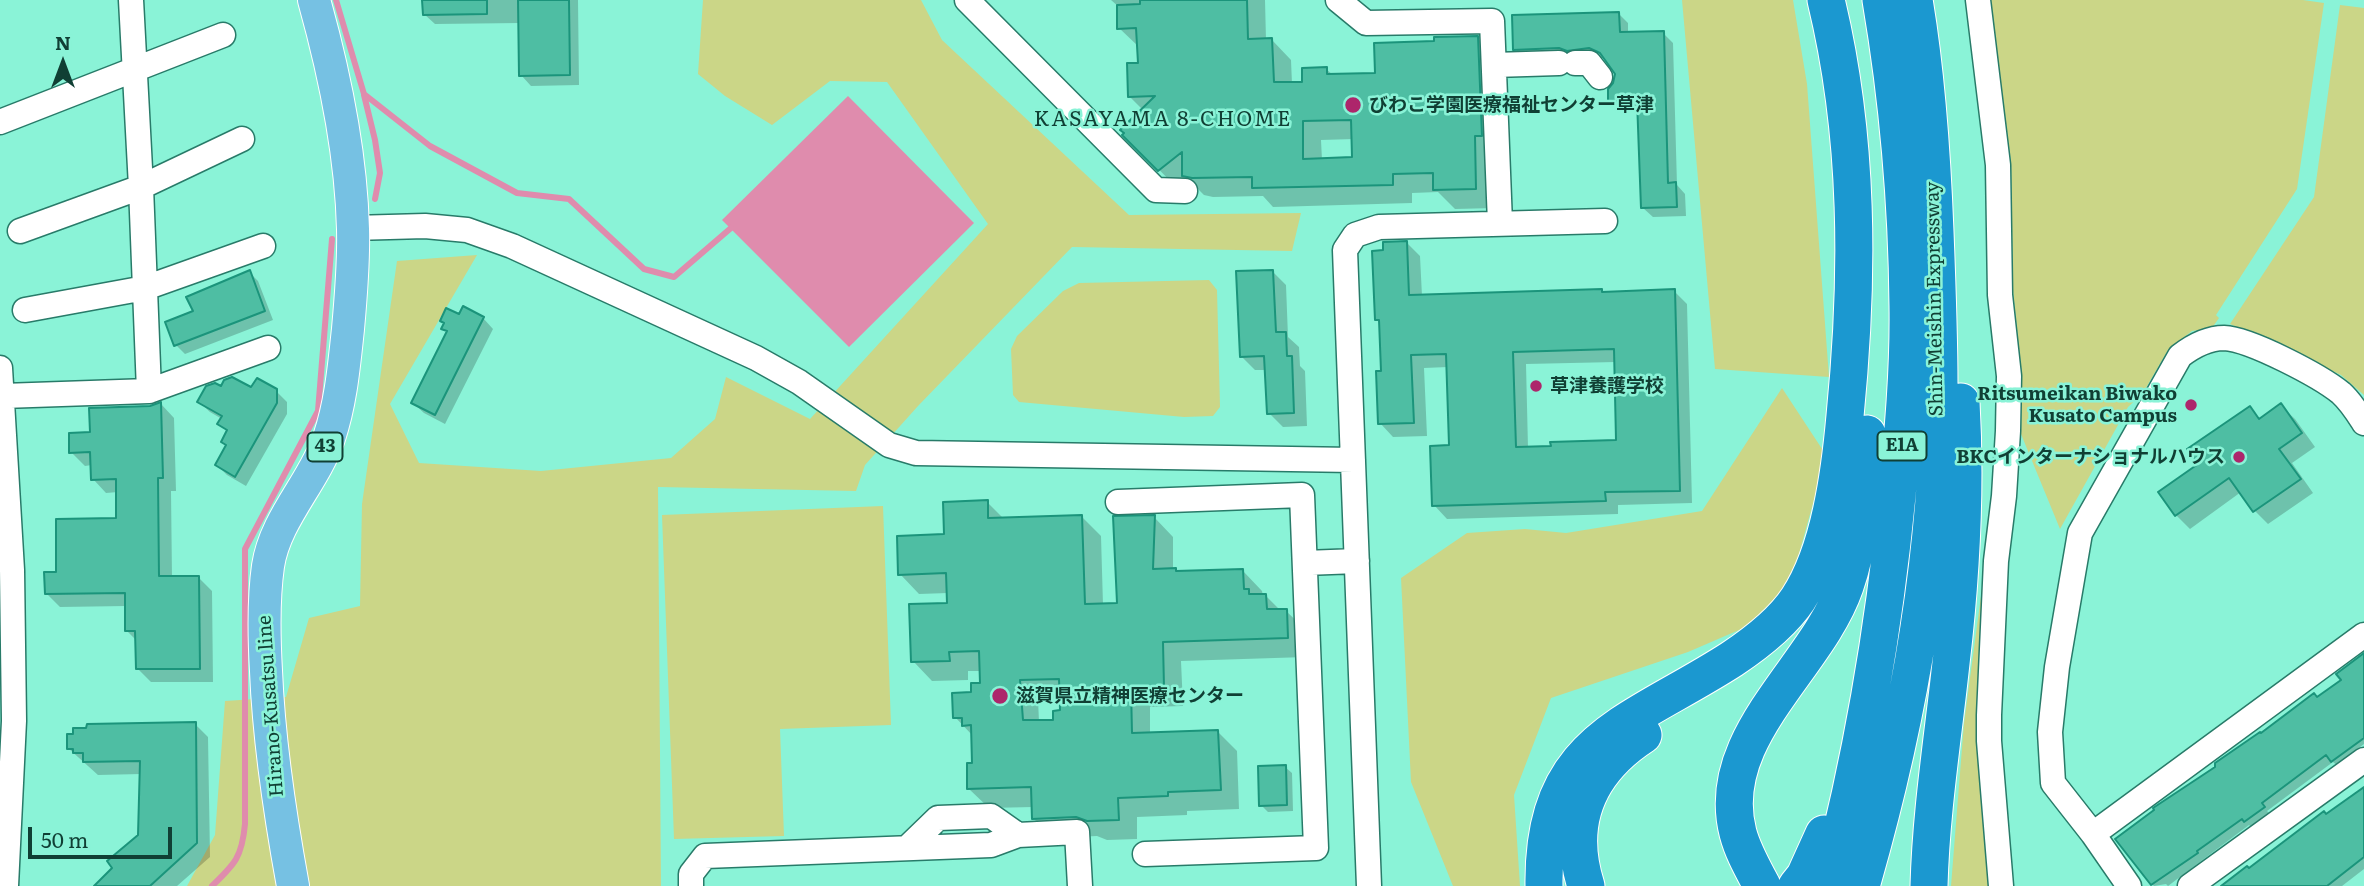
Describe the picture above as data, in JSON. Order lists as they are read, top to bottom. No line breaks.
{"streets":{"highway":["Shin-Meishin Expressway","E1A"],"main road":["43","Hirano-Kusatsu line"]},"districts":["KASAYAMA 8-CHOME"],"places":["びわこ学園医療福祉センター草津","草津養護学校","Ritsumeikan Biwako Kusato Campus","BKCインターナショナルハウス","滋賀県立精神医療センター"],"scale_bar":"50 m","north":"top"}
